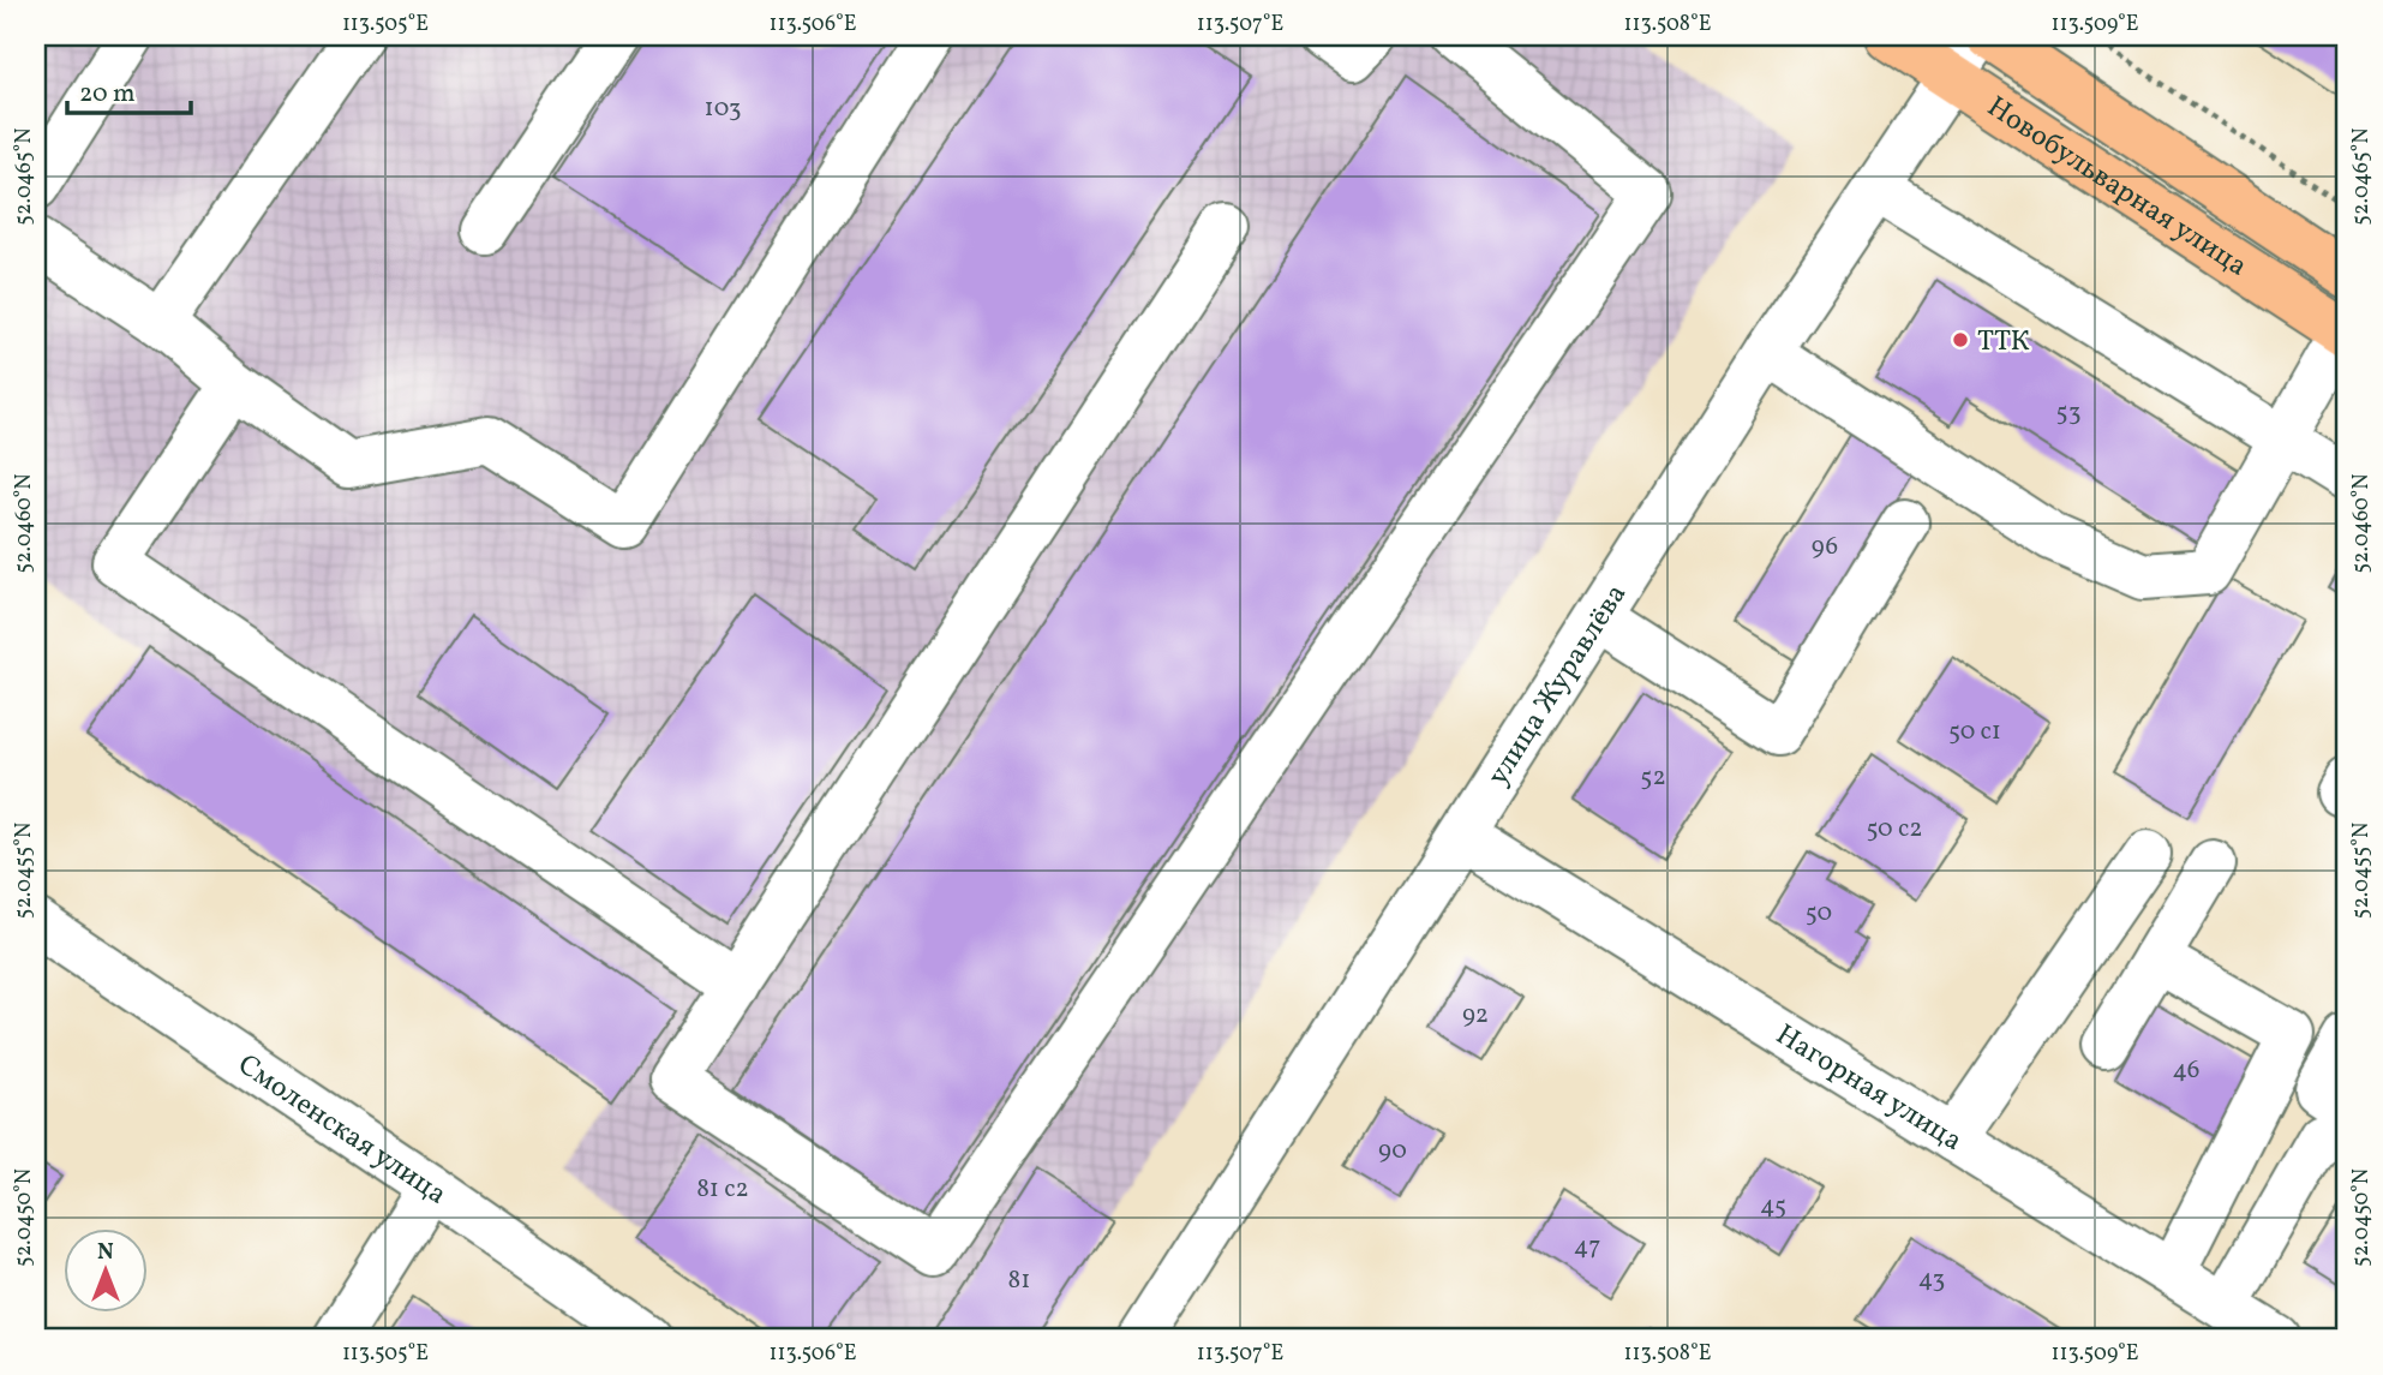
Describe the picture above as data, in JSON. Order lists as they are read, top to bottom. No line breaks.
{"streets":{"main road":["Новобульварная улица"],"street":["улица Журавлёва","Нагорная улица","Смоленская улица"]},"crossings":[["Новобульварная улица","улица Журавлёва"],["улица Журавлёва","Нагорная улица"]],"places":["ТТК"],"house_numbers":["103","53","96","50 с1","52","50 с2","50","92","46","90","81 с2","45","47","43","81"],"scale_bar":"20 m","north":"top","coordinates":["113.505°E","113.506°E","113.507°E","113.508°E","113.509°E","52.0465°N","52.0460°N","52.0455°N","52.0450°N"]}
